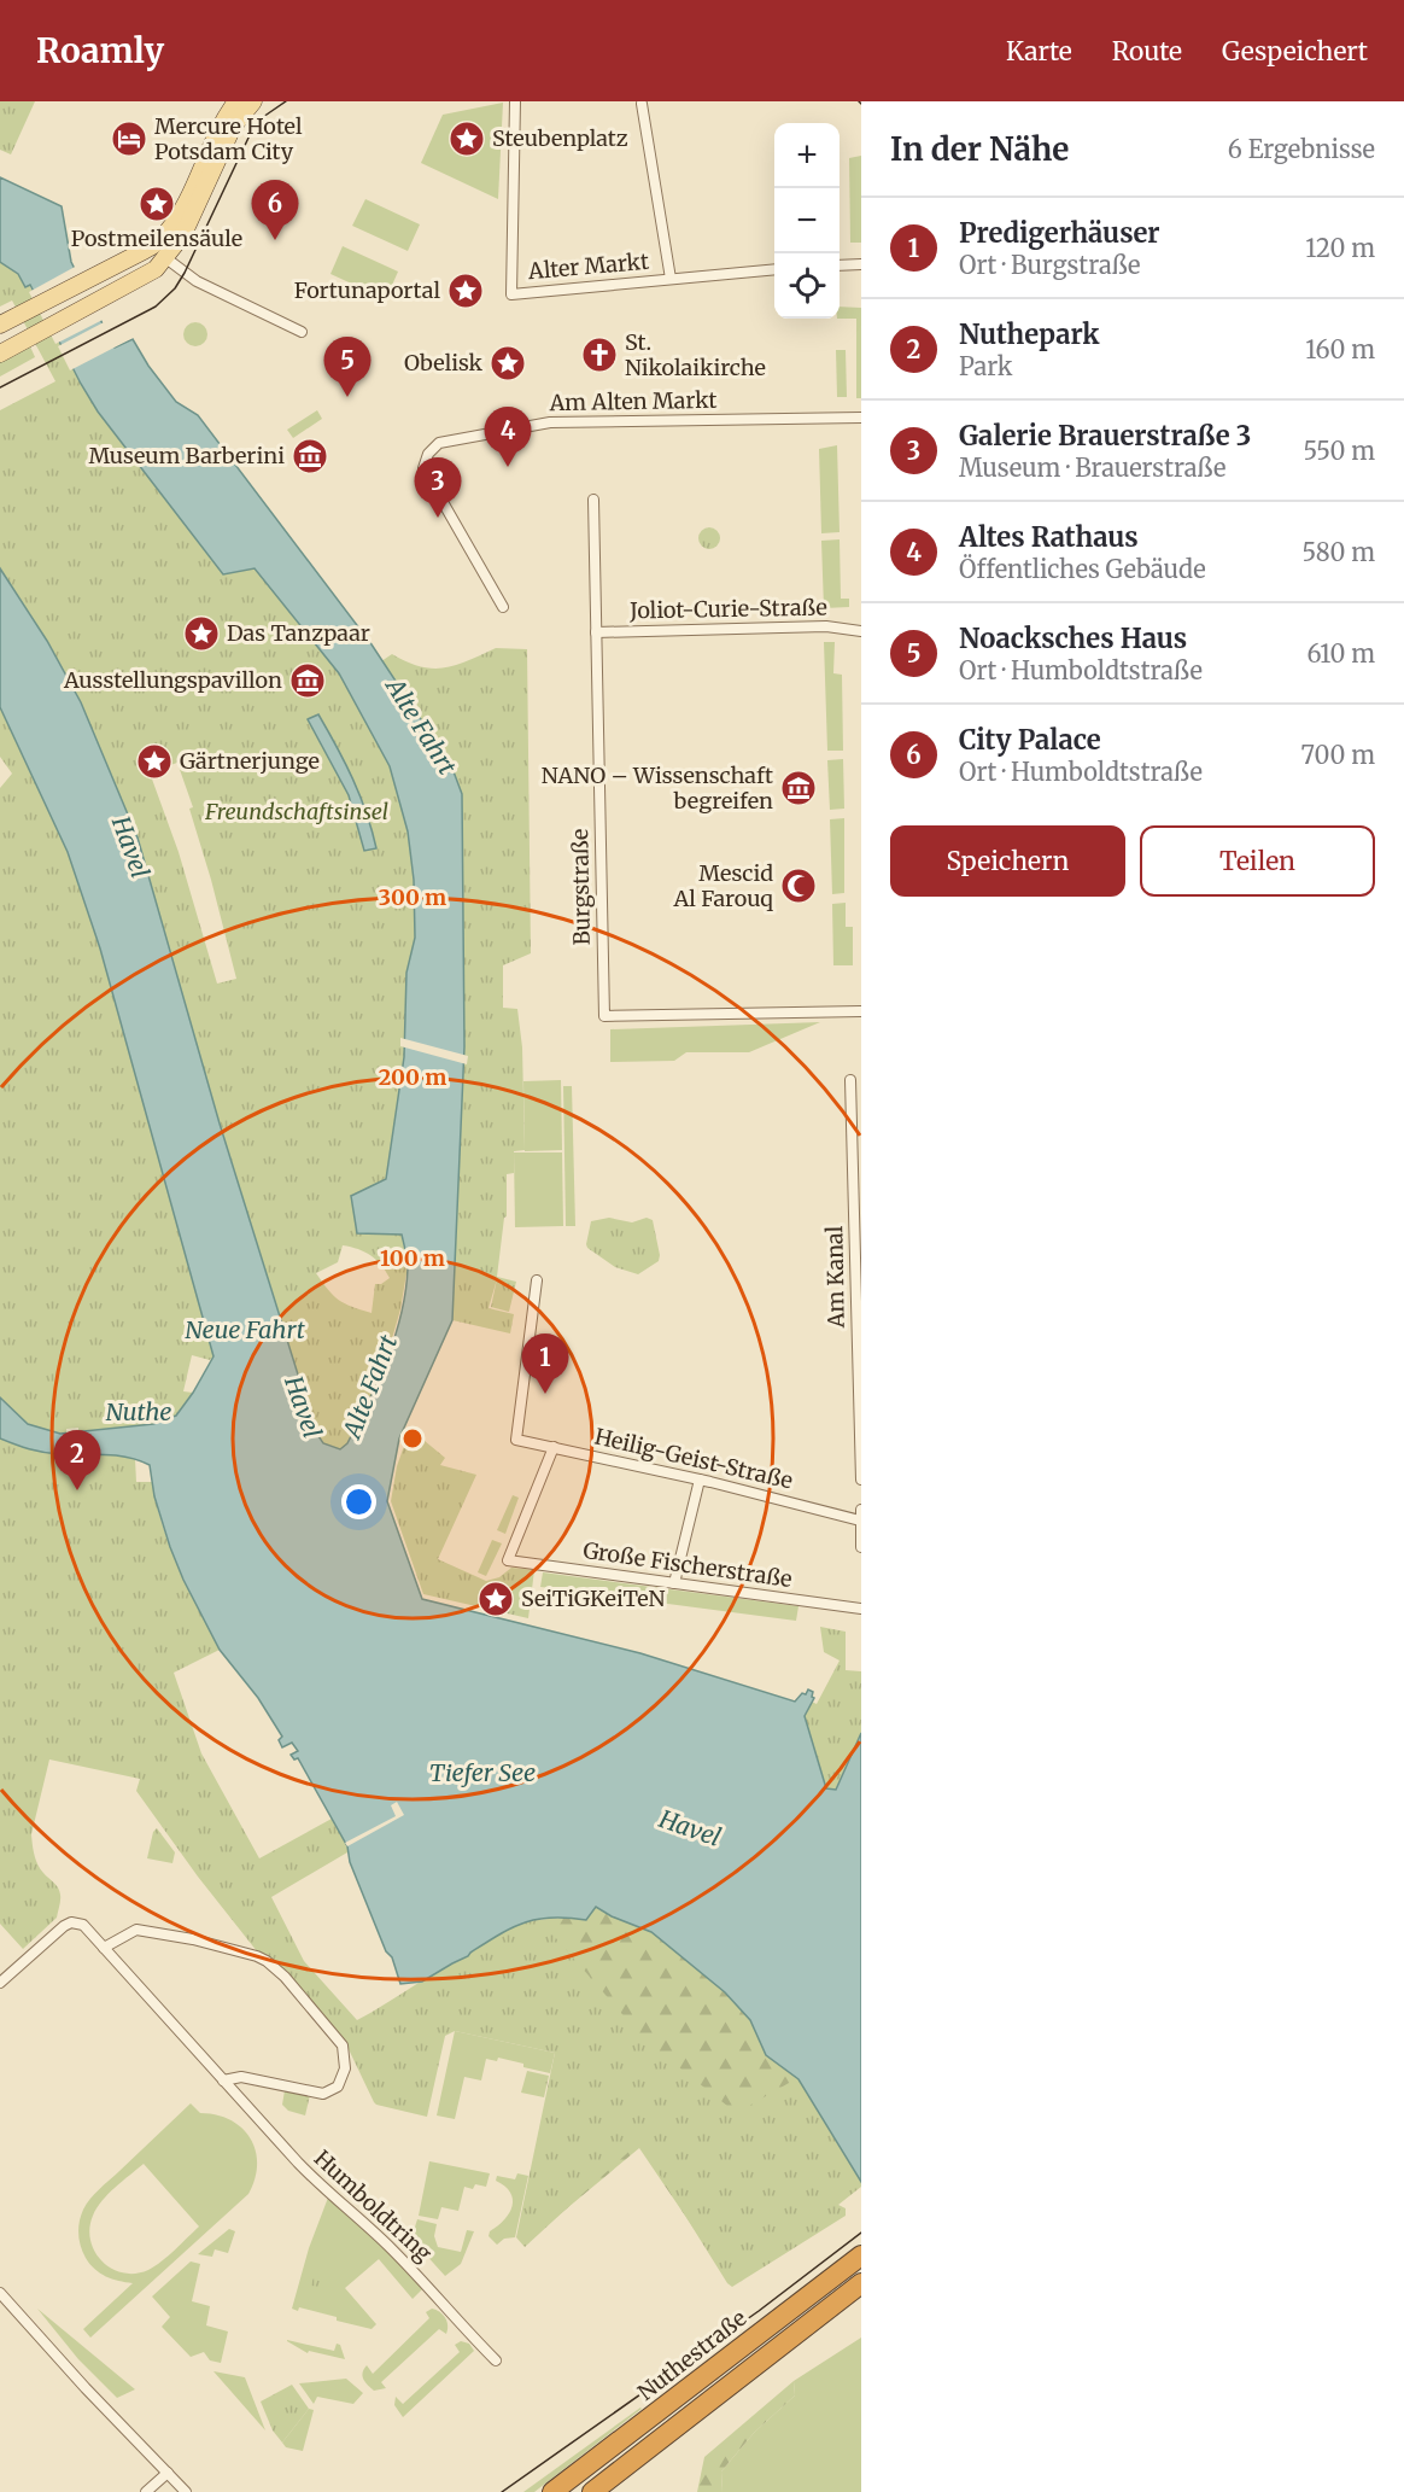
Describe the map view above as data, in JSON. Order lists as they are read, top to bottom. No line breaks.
{"streets":{"highway":["Nuthestraße"],"street":["Alter Markt","Am Alten Markt","Joliot-Curie-Straße","Burgstraße","Am Kanal","Heilig-Geist-Straße","Große Fischerstraße","Humboldtring"]},"crossings":[["Joliot-Curie-Straße","Burgstraße"],["Heilig-Geist-Straße","Große Fischerstraße"]],"water":["Alte Fahrt","Havel","Neue Fahrt","Nuthe","Tiefer See"],"parks":["Freundschaftsinsel"],"places":{"hotel":["Mercure Hotel Potsdam City"],"place":["Steubenplatz","Postmeilensäule","Fortunaportal","Obelisk","Das Tanzpaar","Gärtnerjunge","SeiTiGKeiTeN"],"church":["St. Nikolaikirche"],"museum":["Museum Barberini","Ausstellungspavillon","NANO – Wissenschaft begreifen"],"mosque":["Mescid Al Farouq"]},"page":{"header":"Roamly","nav":["Karte","Route","Gespeichert"],"heading":["In der Nähe","6 Ergebnisse"],"map_buttons":["+","−"],"pins":["6","5","4","3","1","2"],"list":[{"mark":"1","name":"Predigerhäuser","note":"Ort · Burgstraße","value":"120 m"},{"mark":"2","name":"Nuthepark","note":"Park","value":"160 m"},{"mark":"3","name":"Galerie Brauerstraße 3","note":"Museum · Brauerstraße","value":"550 m"},{"mark":"4","name":"Altes Rathaus","note":"Öffentliches Gebäude","value":"580 m"},{"mark":"5","name":"Noacksches Haus","note":"Ort · Humboldtstraße","value":"610 m"},{"mark":"6","name":"City Palace","note":"Ort · Humboldtstraße","value":"700 m"}],"buttons":["Speichern","Teilen"]},"rings":["300 m","200 m","100 m"]}
